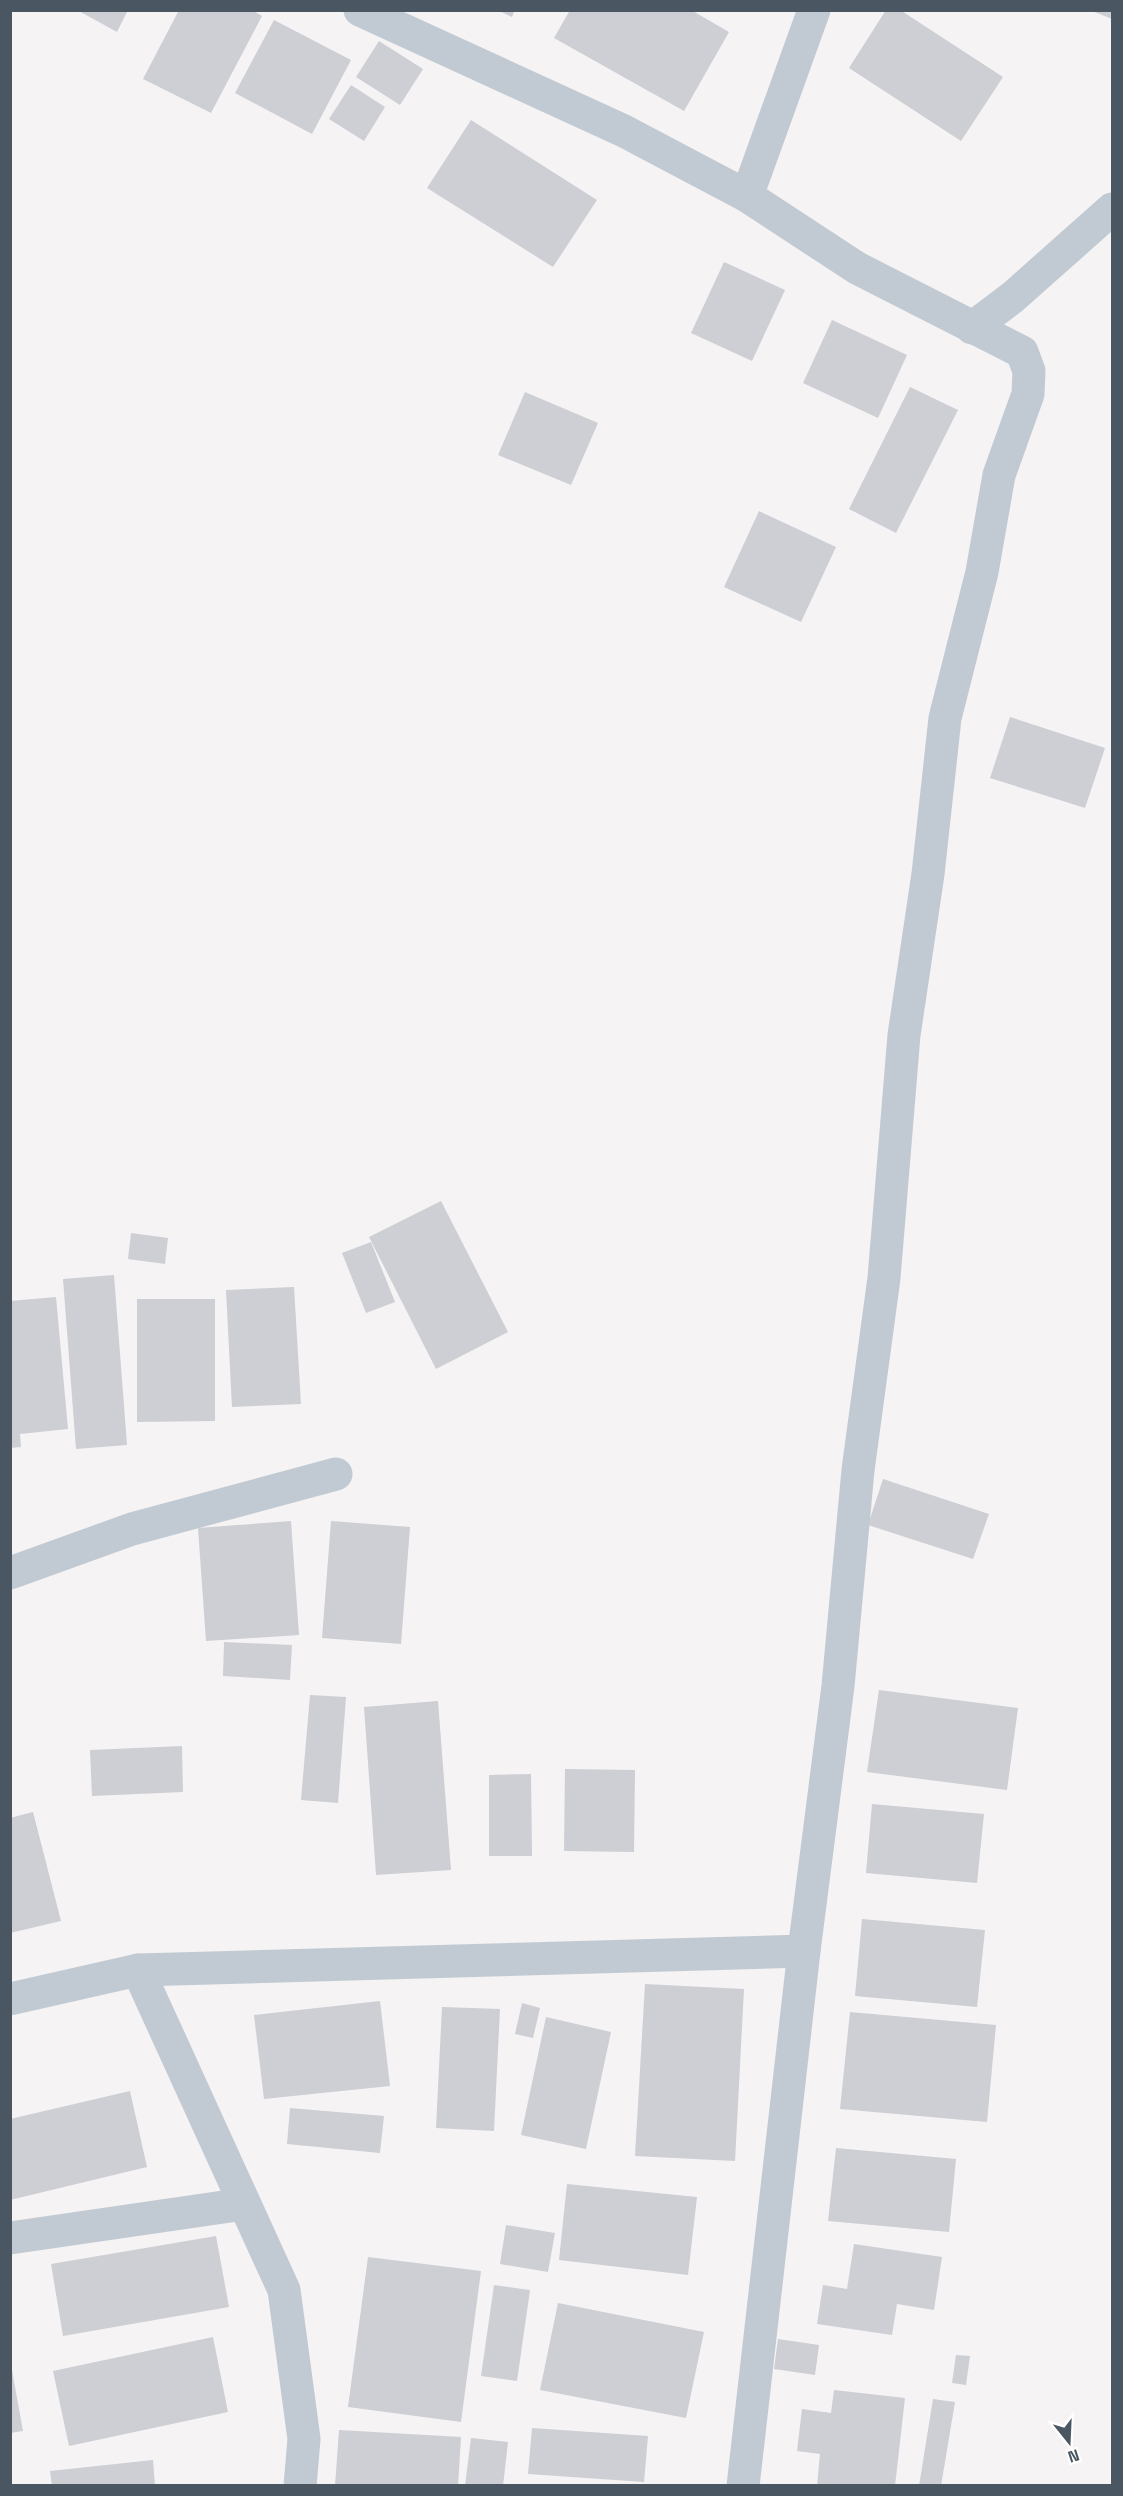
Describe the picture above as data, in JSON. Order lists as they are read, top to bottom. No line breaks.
{"north":"bottom"}
